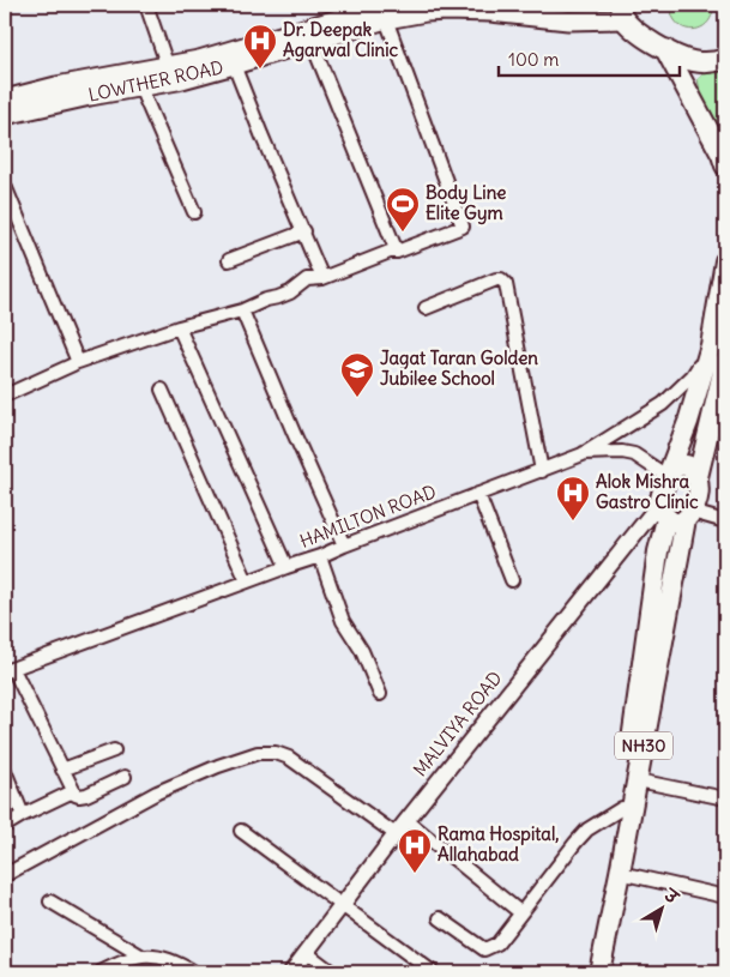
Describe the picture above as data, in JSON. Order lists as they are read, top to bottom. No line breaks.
{"streets":{"highway":["NH30"],"main road":["LOWTHER ROAD"],"street":["HAMILTON ROAD","MALVIYA ROAD"]},"crossings":[["MALVIYA ROAD","NH30"]],"places":{"hospital":["Dr. Deepak Agarwal Clinic","Alok Mishra Gastro Clinic","Rama Hospital, Allahabad"],"sports":["Body Line Elite Gym"],"school or university":["Jagat Taran Golden Jubilee School"]},"scale_bar":"100 m","north":"top right"}
